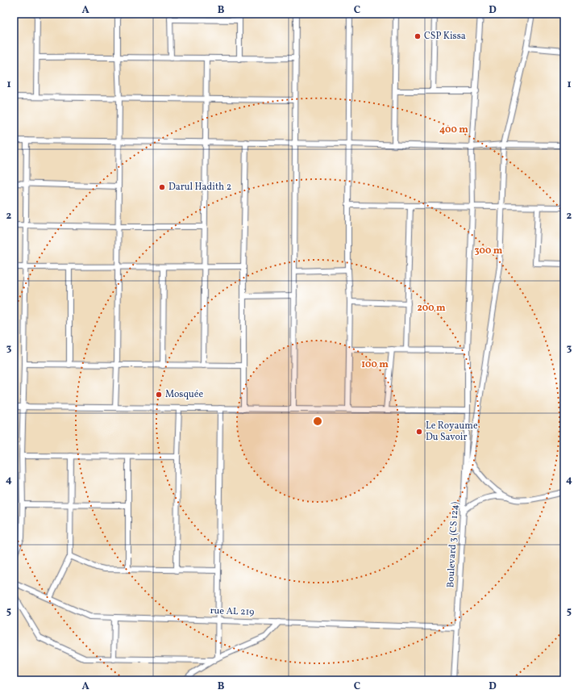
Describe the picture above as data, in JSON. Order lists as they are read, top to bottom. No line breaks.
{"streets":{"street":["Boulevard 3 (CS 124)","rue AL 219"]},"crossings":[["Boulevard 3 (CS 124)","rue AL 219"]],"places":["CSP Kissa","Darul Hadith 2","Mosquée","Le Royaume Du Savoir"],"grid":{"columns":["A","B","C","D"],"rows":["1","2","3","4","5"]},"rings":["400 m","300 m","200 m","100 m"]}
